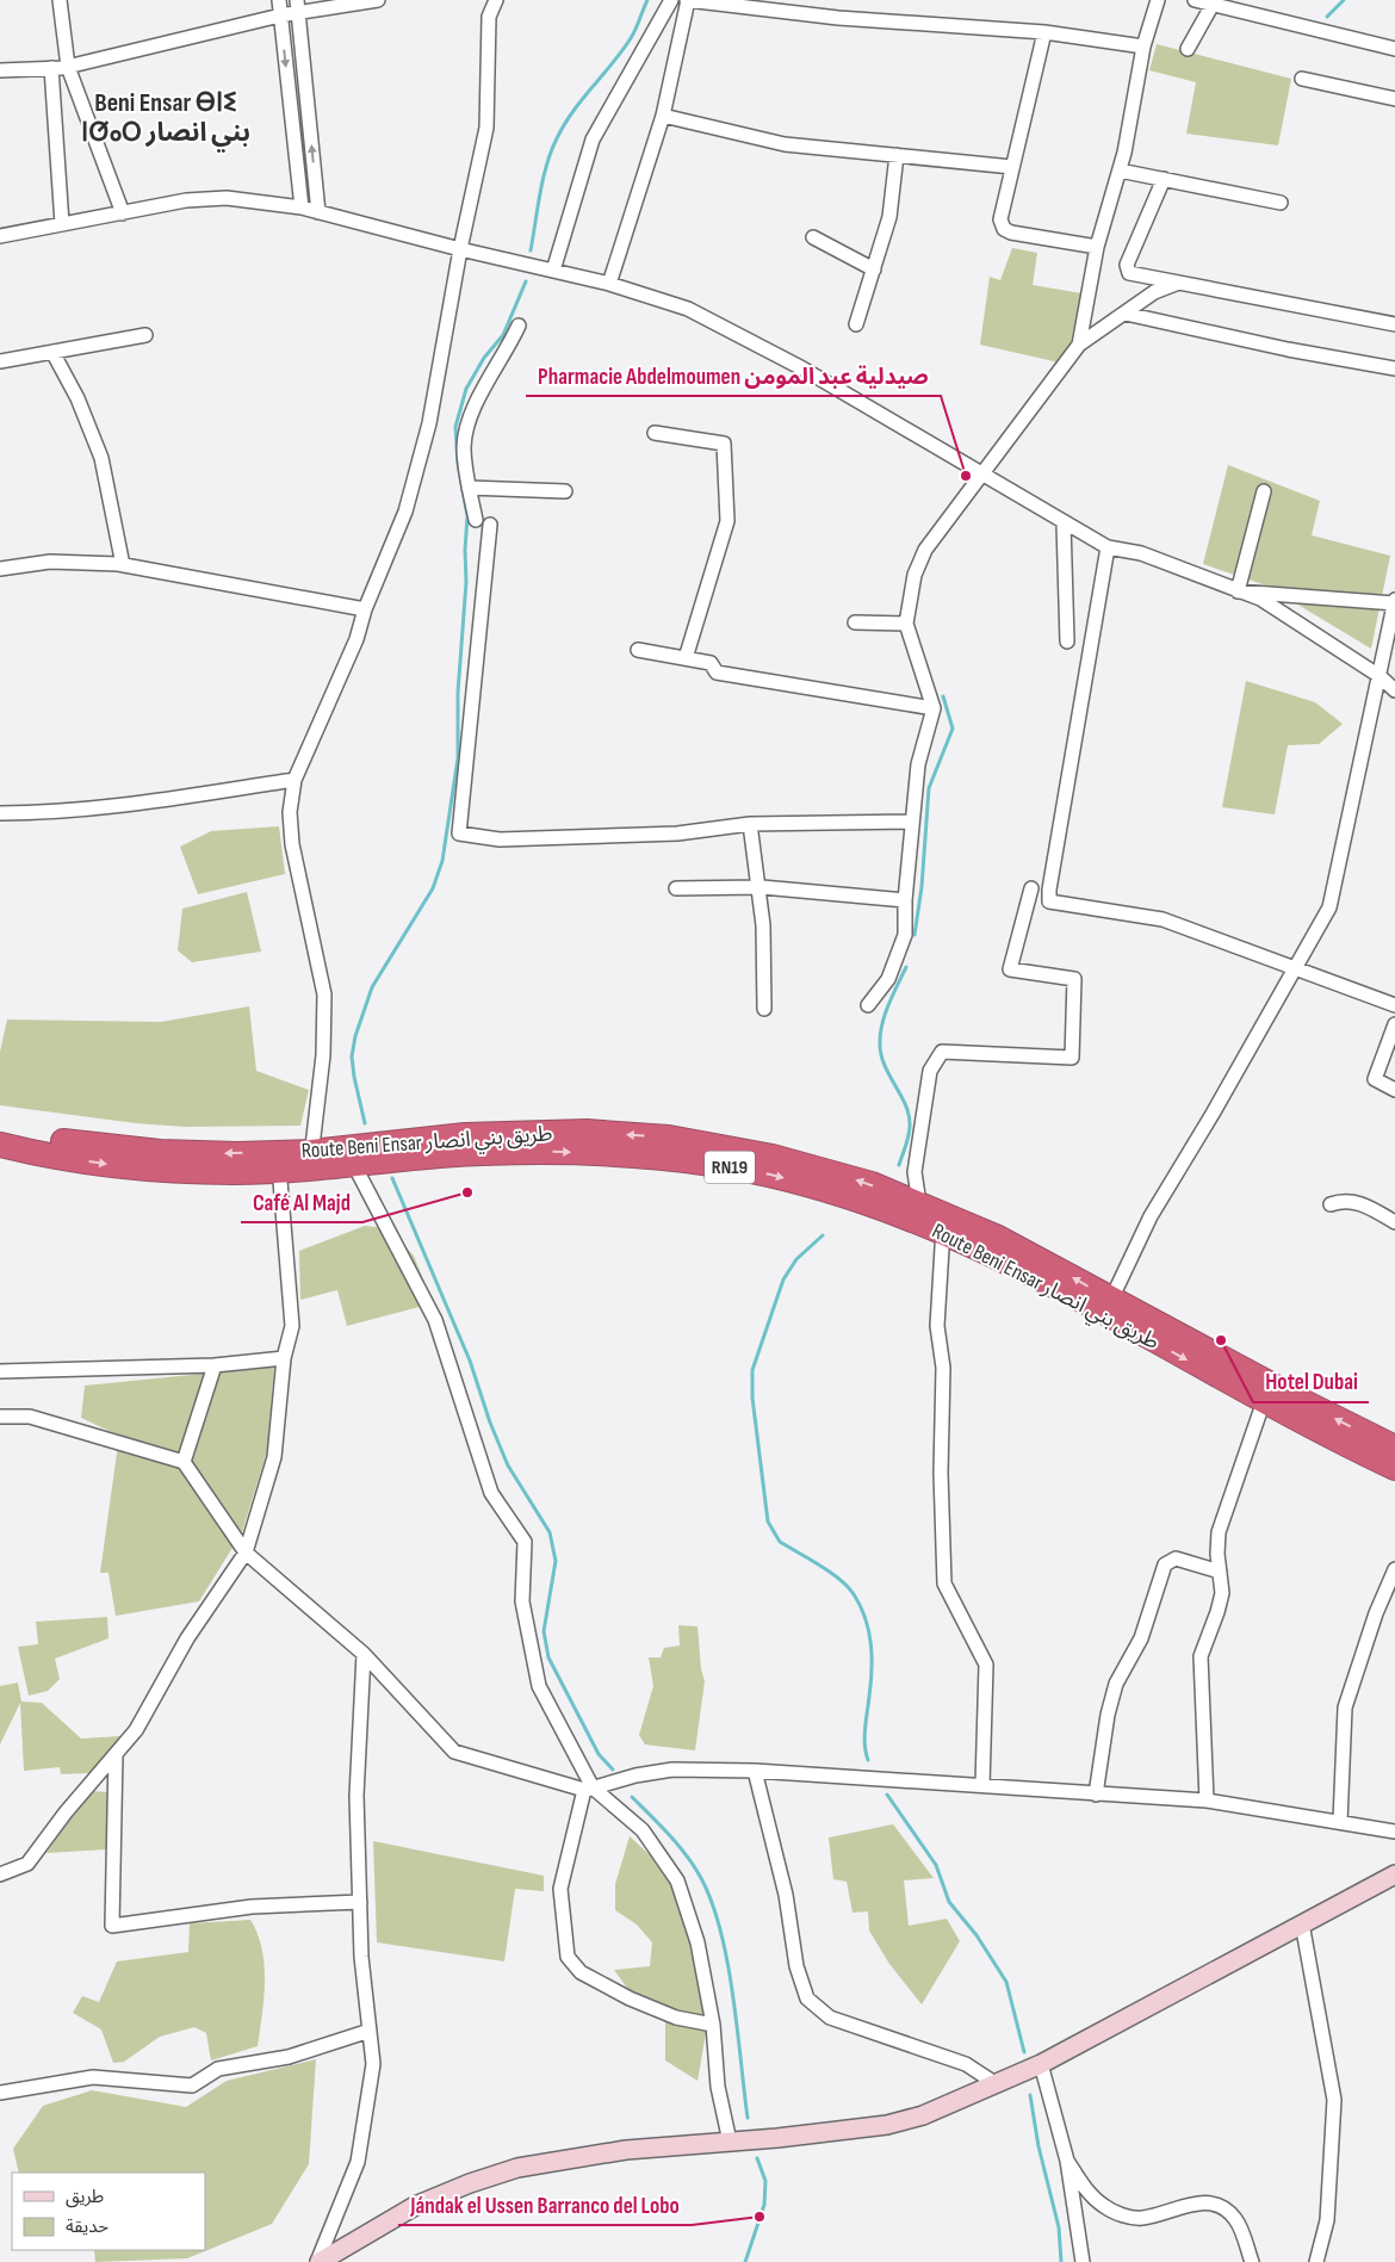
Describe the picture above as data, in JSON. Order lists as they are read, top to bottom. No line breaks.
{"streets":{"highway":["Route Beni Ensar طريق بني انصار","RN19"]},"districts":["Beni Ensar ⴱⵏⵉ ⵏⵚⴰⵔ بني انصار"],"places":["Pharmacie Abdelmoumen صيدلية عبد المومن","Café Al Majd","Hotel Dubai","Jándak el Ussen Barranco del Lobo"],"legend":["طريق","حديقة"]}
